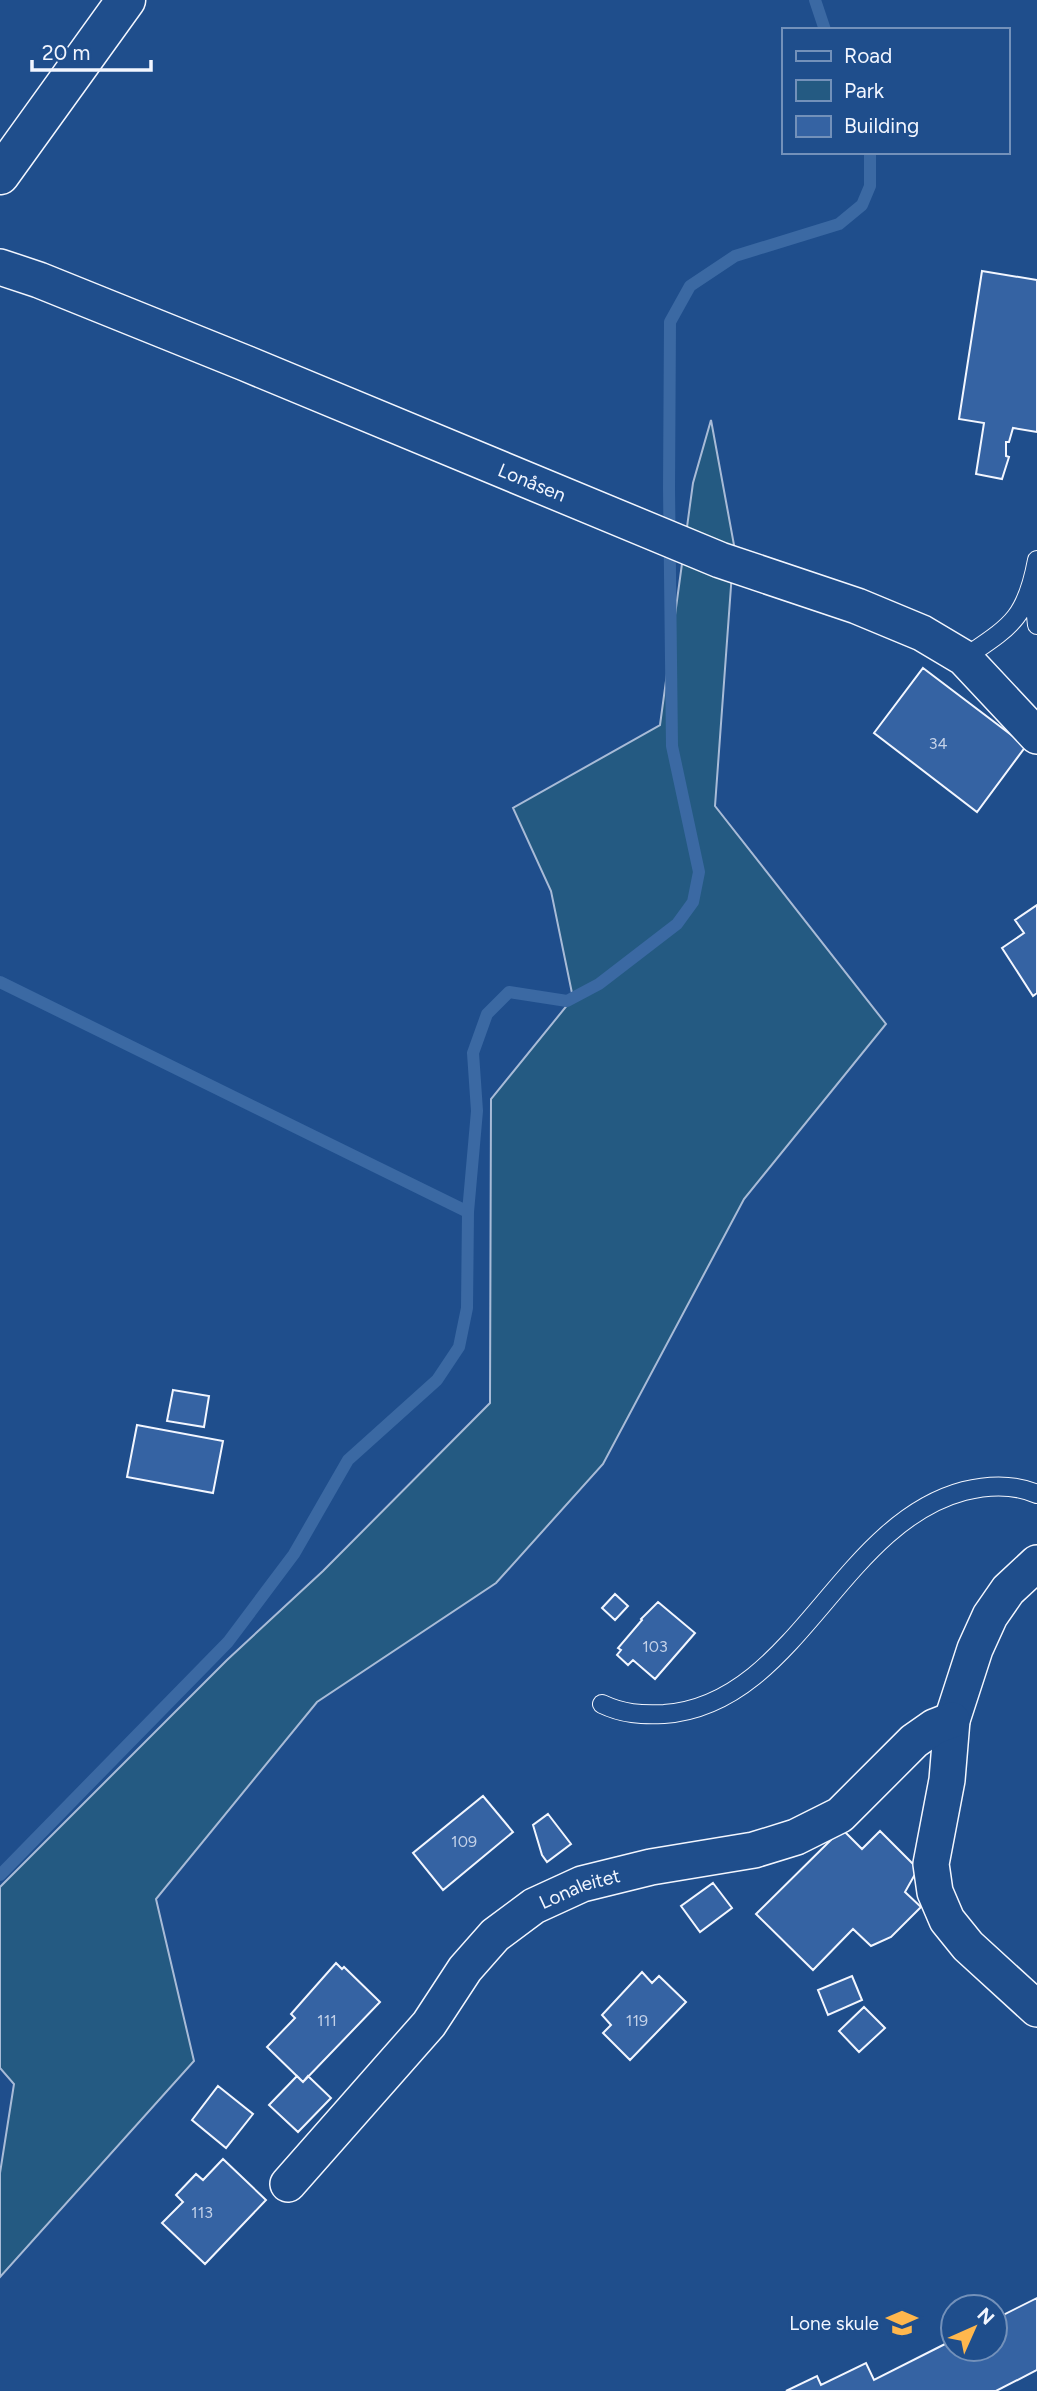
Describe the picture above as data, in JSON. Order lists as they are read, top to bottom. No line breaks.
{"streets":{"street":["Lonåsen","Lonaleitet"]},"places":{"school or university":["Lone skule"]},"house_numbers":["34","103","109","111","119","113"],"legend":["Road","Park","Building"],"scale_bar":"20 m","north":"top right"}
